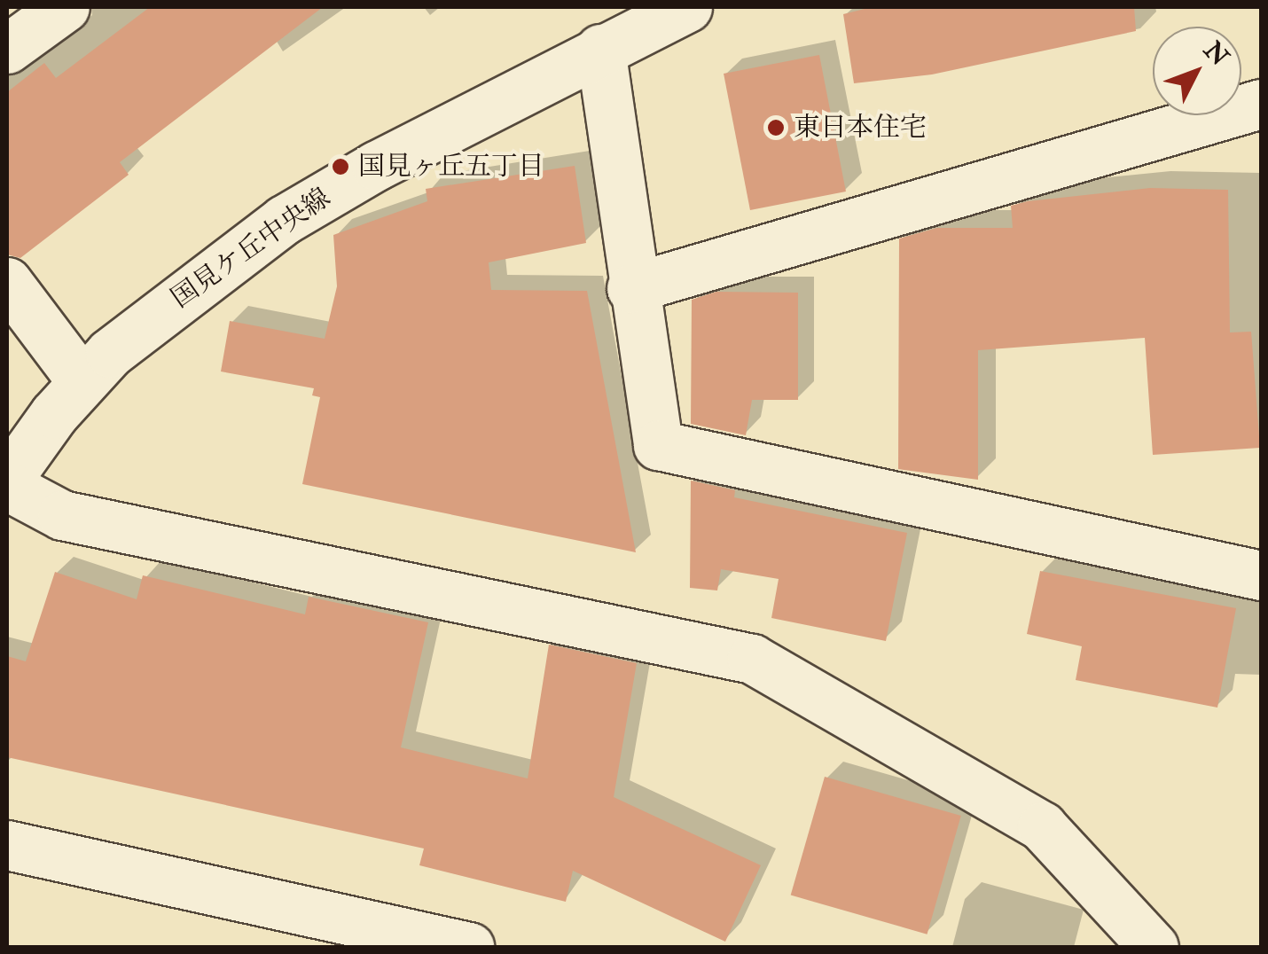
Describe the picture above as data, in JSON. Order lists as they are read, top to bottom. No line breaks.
{"streets":{"street":["国見ケ丘中央線"]},"places":["東日本住宅","国見ヶ丘五丁目"],"north":"top right"}
